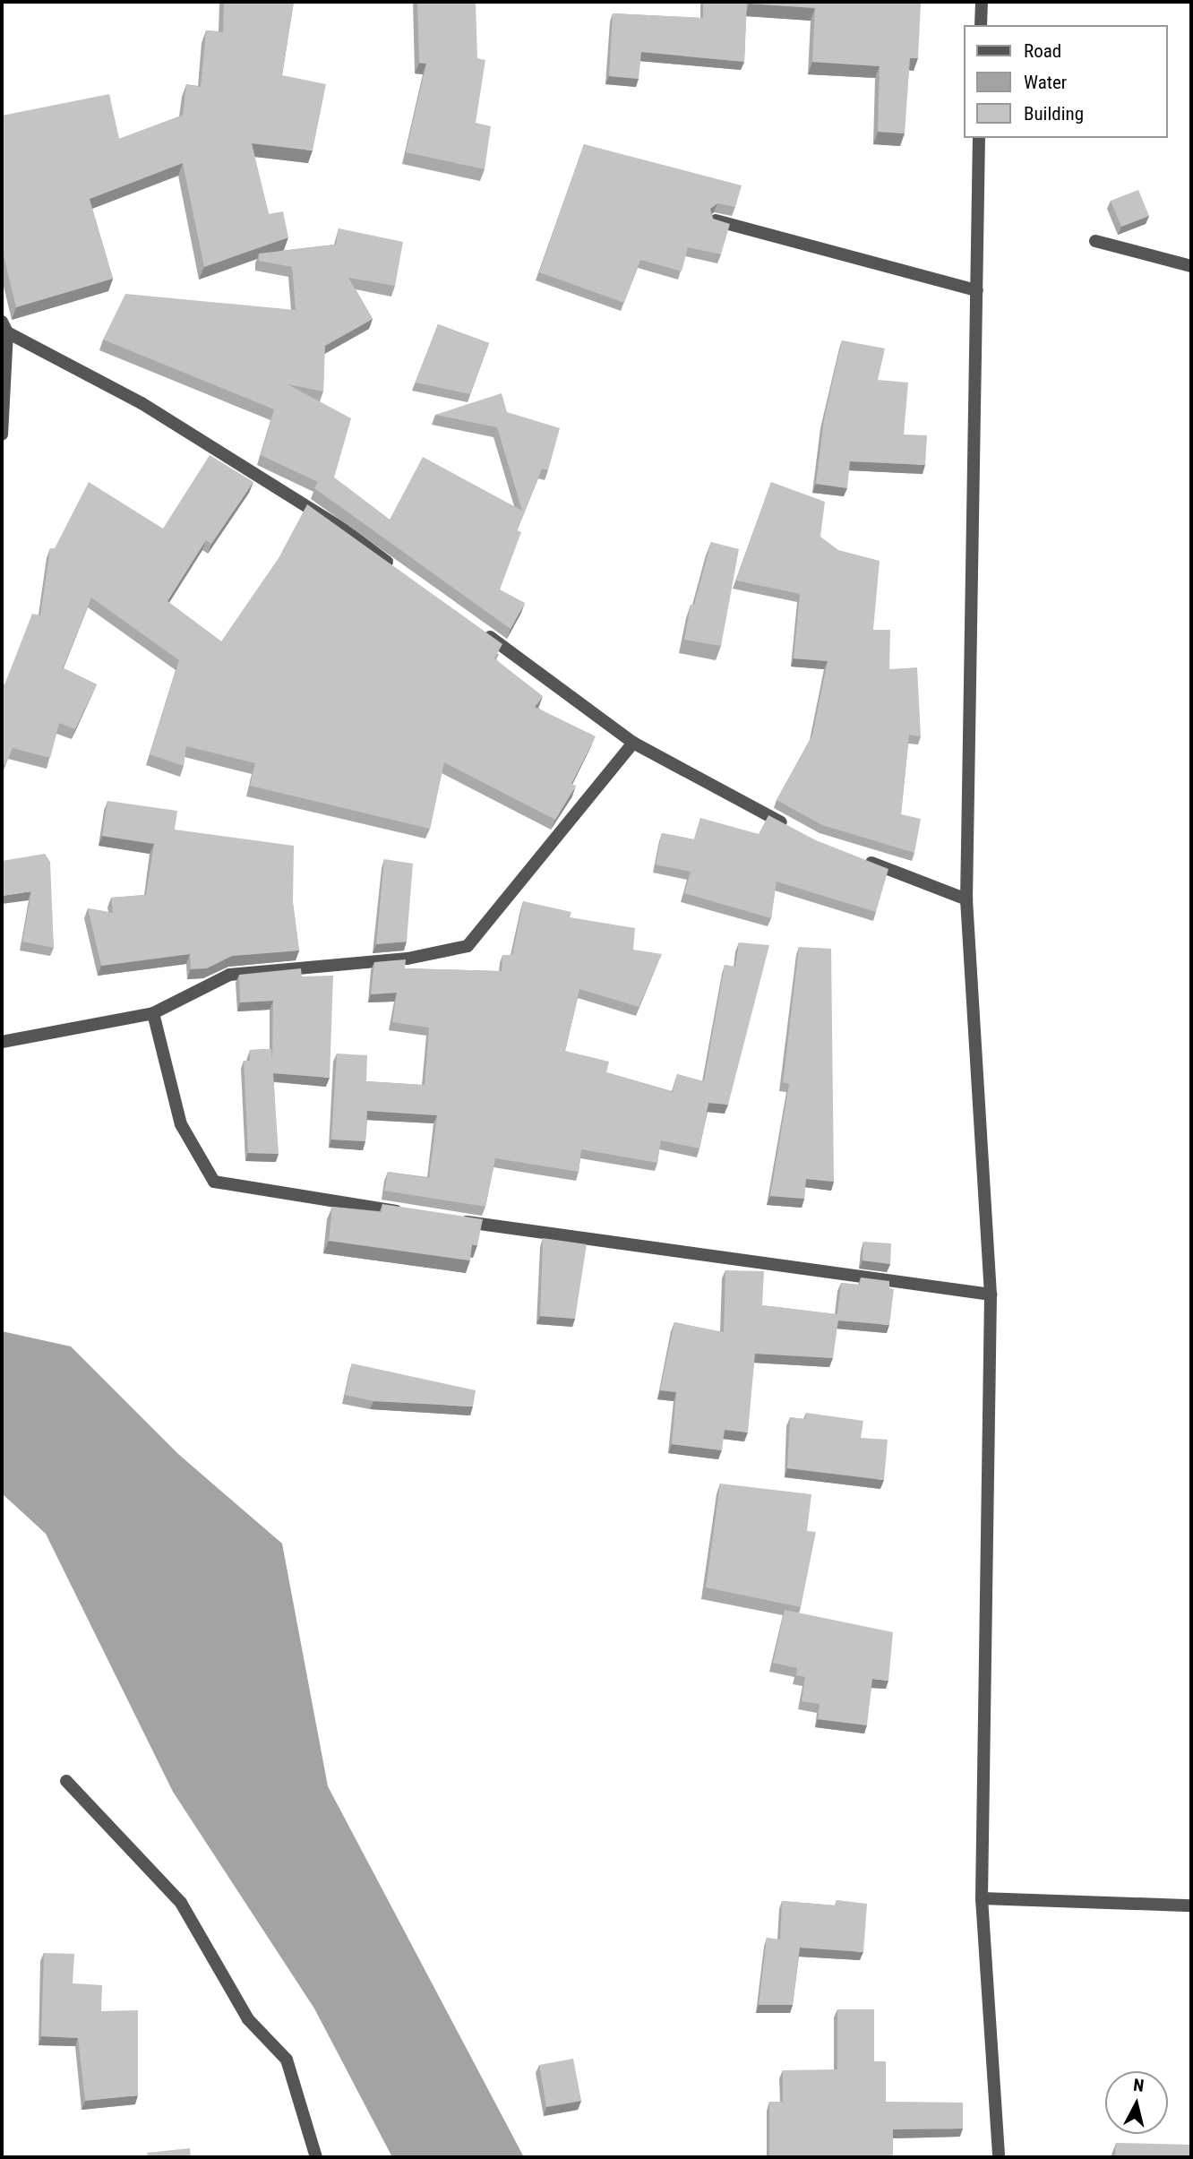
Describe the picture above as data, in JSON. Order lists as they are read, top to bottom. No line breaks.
{"legend":["Road","Water","Building"],"north":"top"}
